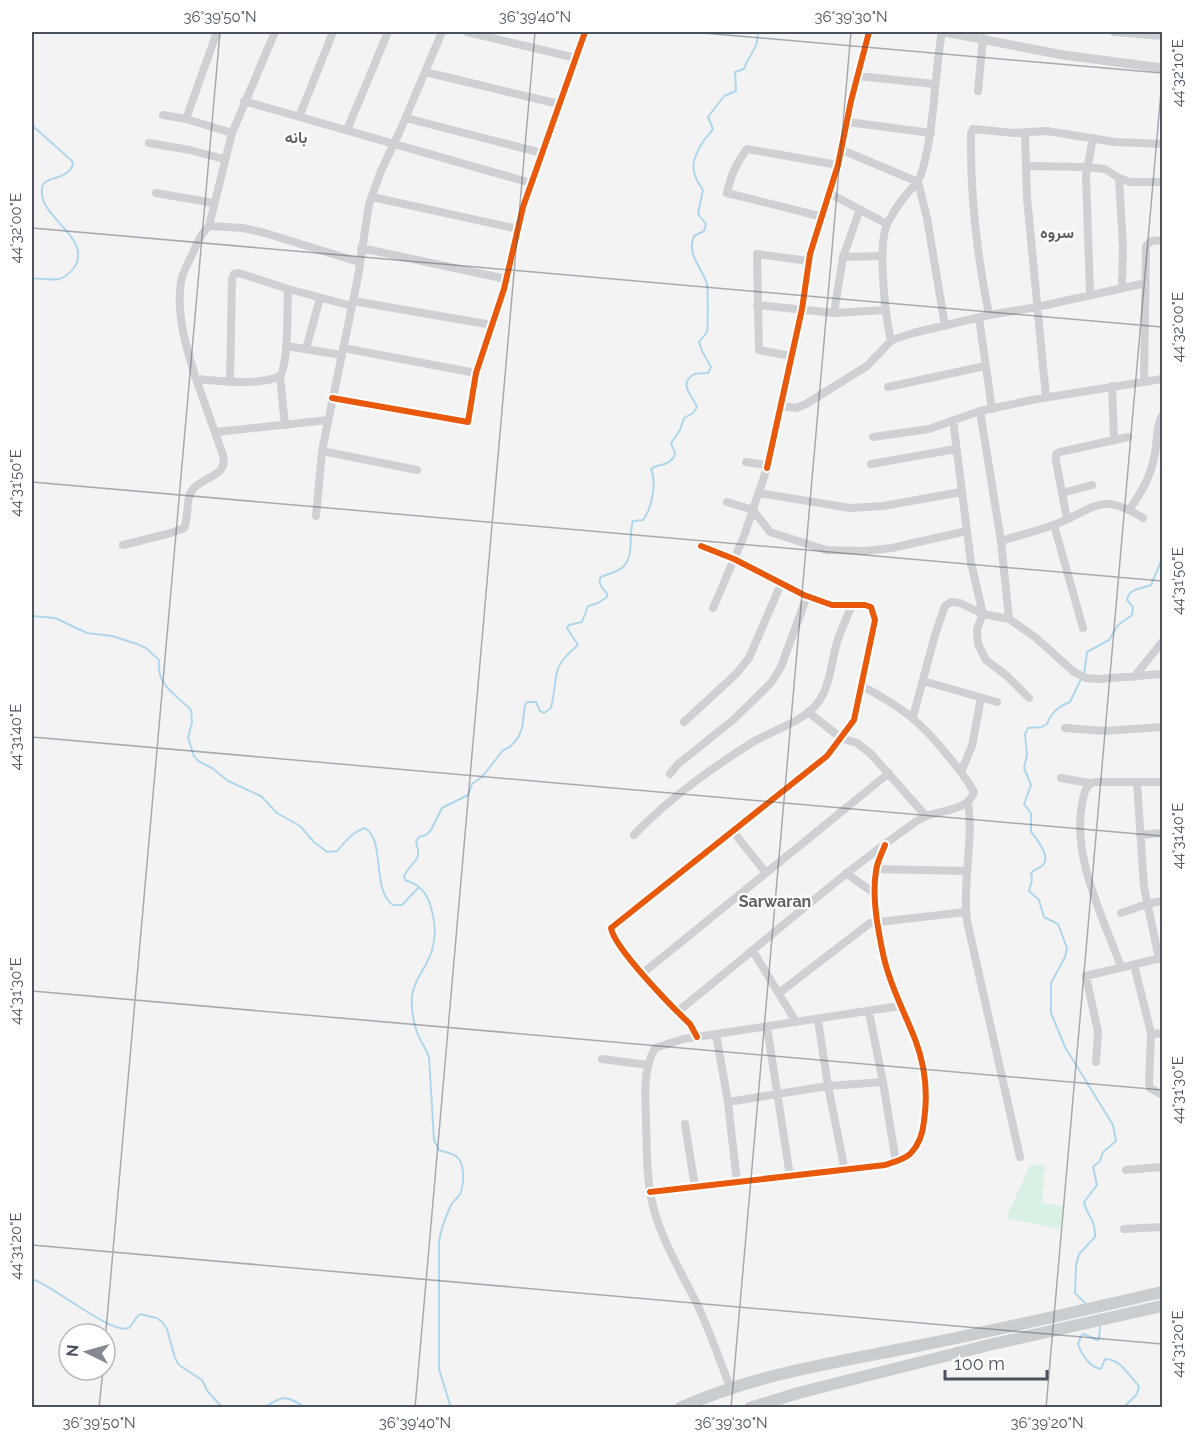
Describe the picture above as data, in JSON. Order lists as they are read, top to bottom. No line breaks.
{"districts":["بانە","سروە","Sarwaran"],"scale_bar":"100 m","north":"left","coordinates":["36°39'50\"N","36°39'40\"N","36°39'30\"N","44°32'10\"E","44°32'00\"E","44°31'50\"E","44°31'40\"E","44°31'30\"E","44°31'20\"E","36°39'20\"N"]}
